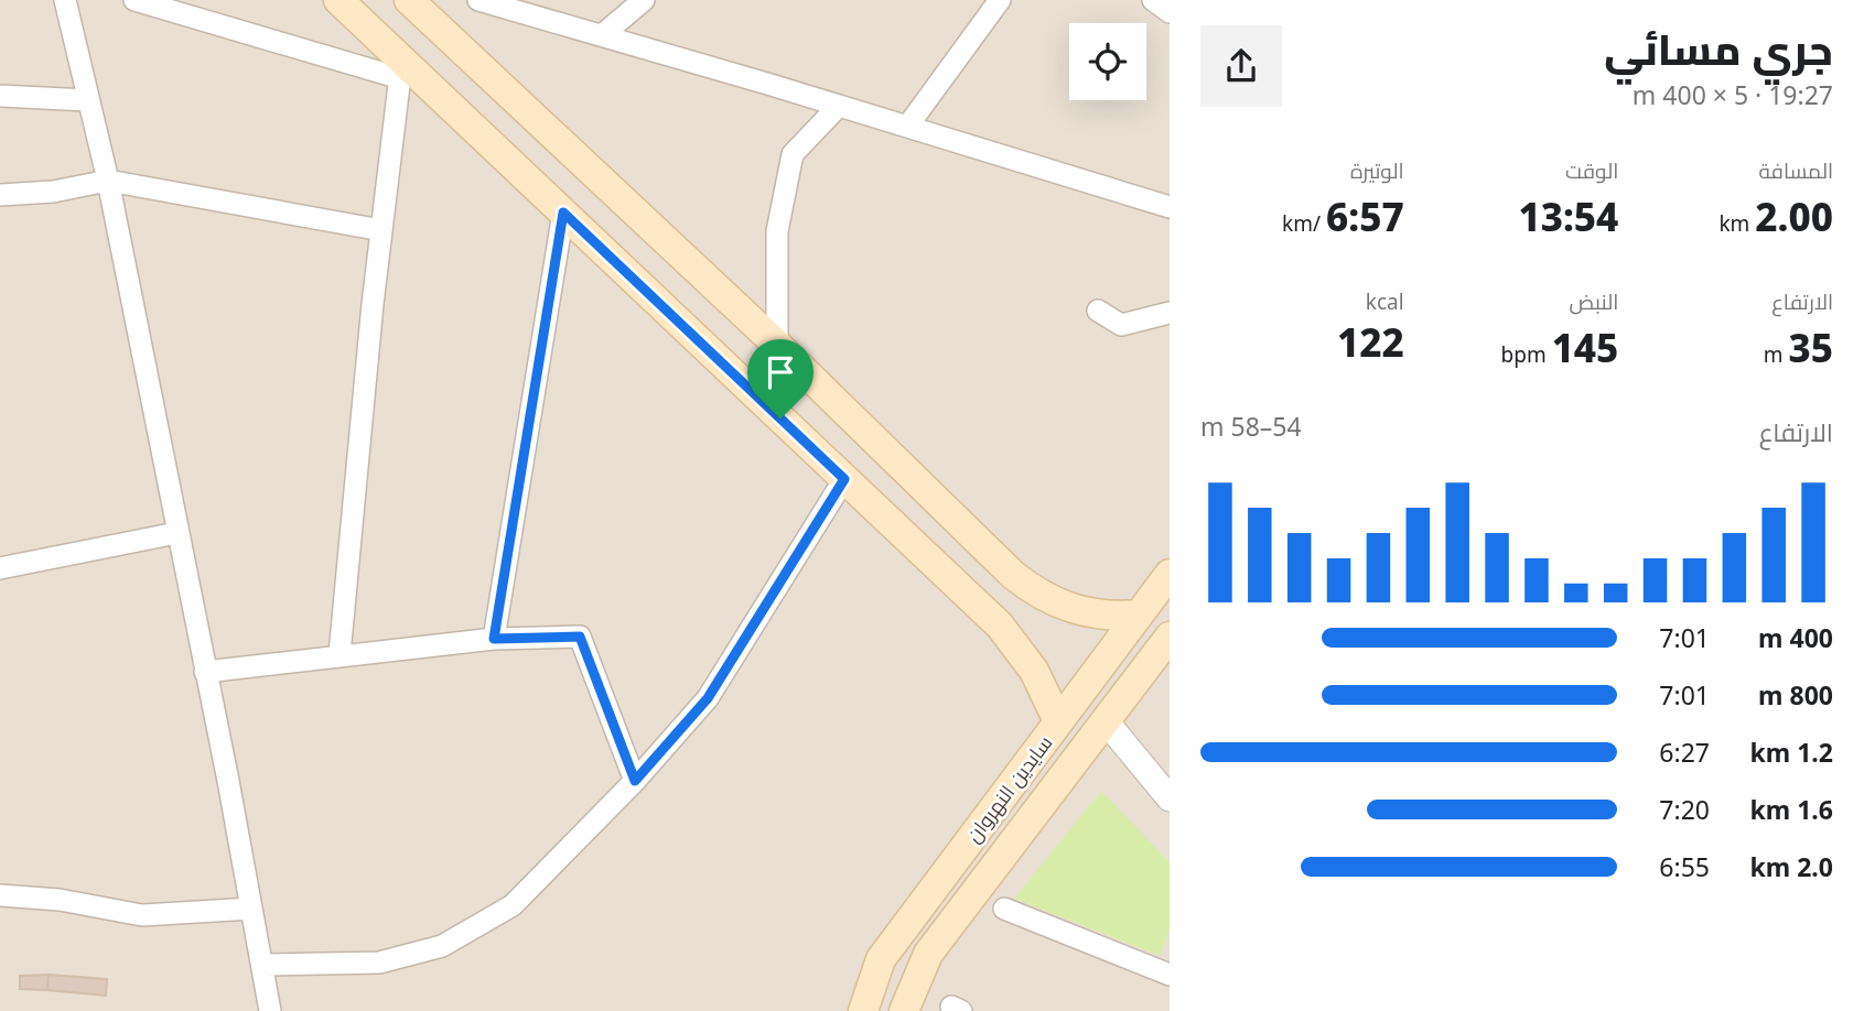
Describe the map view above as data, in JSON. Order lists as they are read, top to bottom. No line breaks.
{"streets":{"main road":["سايدين النهروان"]},"page":{"heading":["جري مسائي","19:27 · 5 × 400 m"],"stats":[["المسافة","2.00 km"],["الوقت","13:54"],["الوتيرة","6:57 /km"],["الارتفاع","35 m"],["النبض","145 bpm"],["kcal","122"]],"chart":["الارتفاع","54–58 m"],"list":[{"name":"400 m","note":"7:01"},{"name":"800 m","note":"7:01"},{"name":"1.2 km","note":"6:27"},{"name":"1.6 km","note":"7:20"},{"name":"2.0 km","note":"6:55"}]}}
